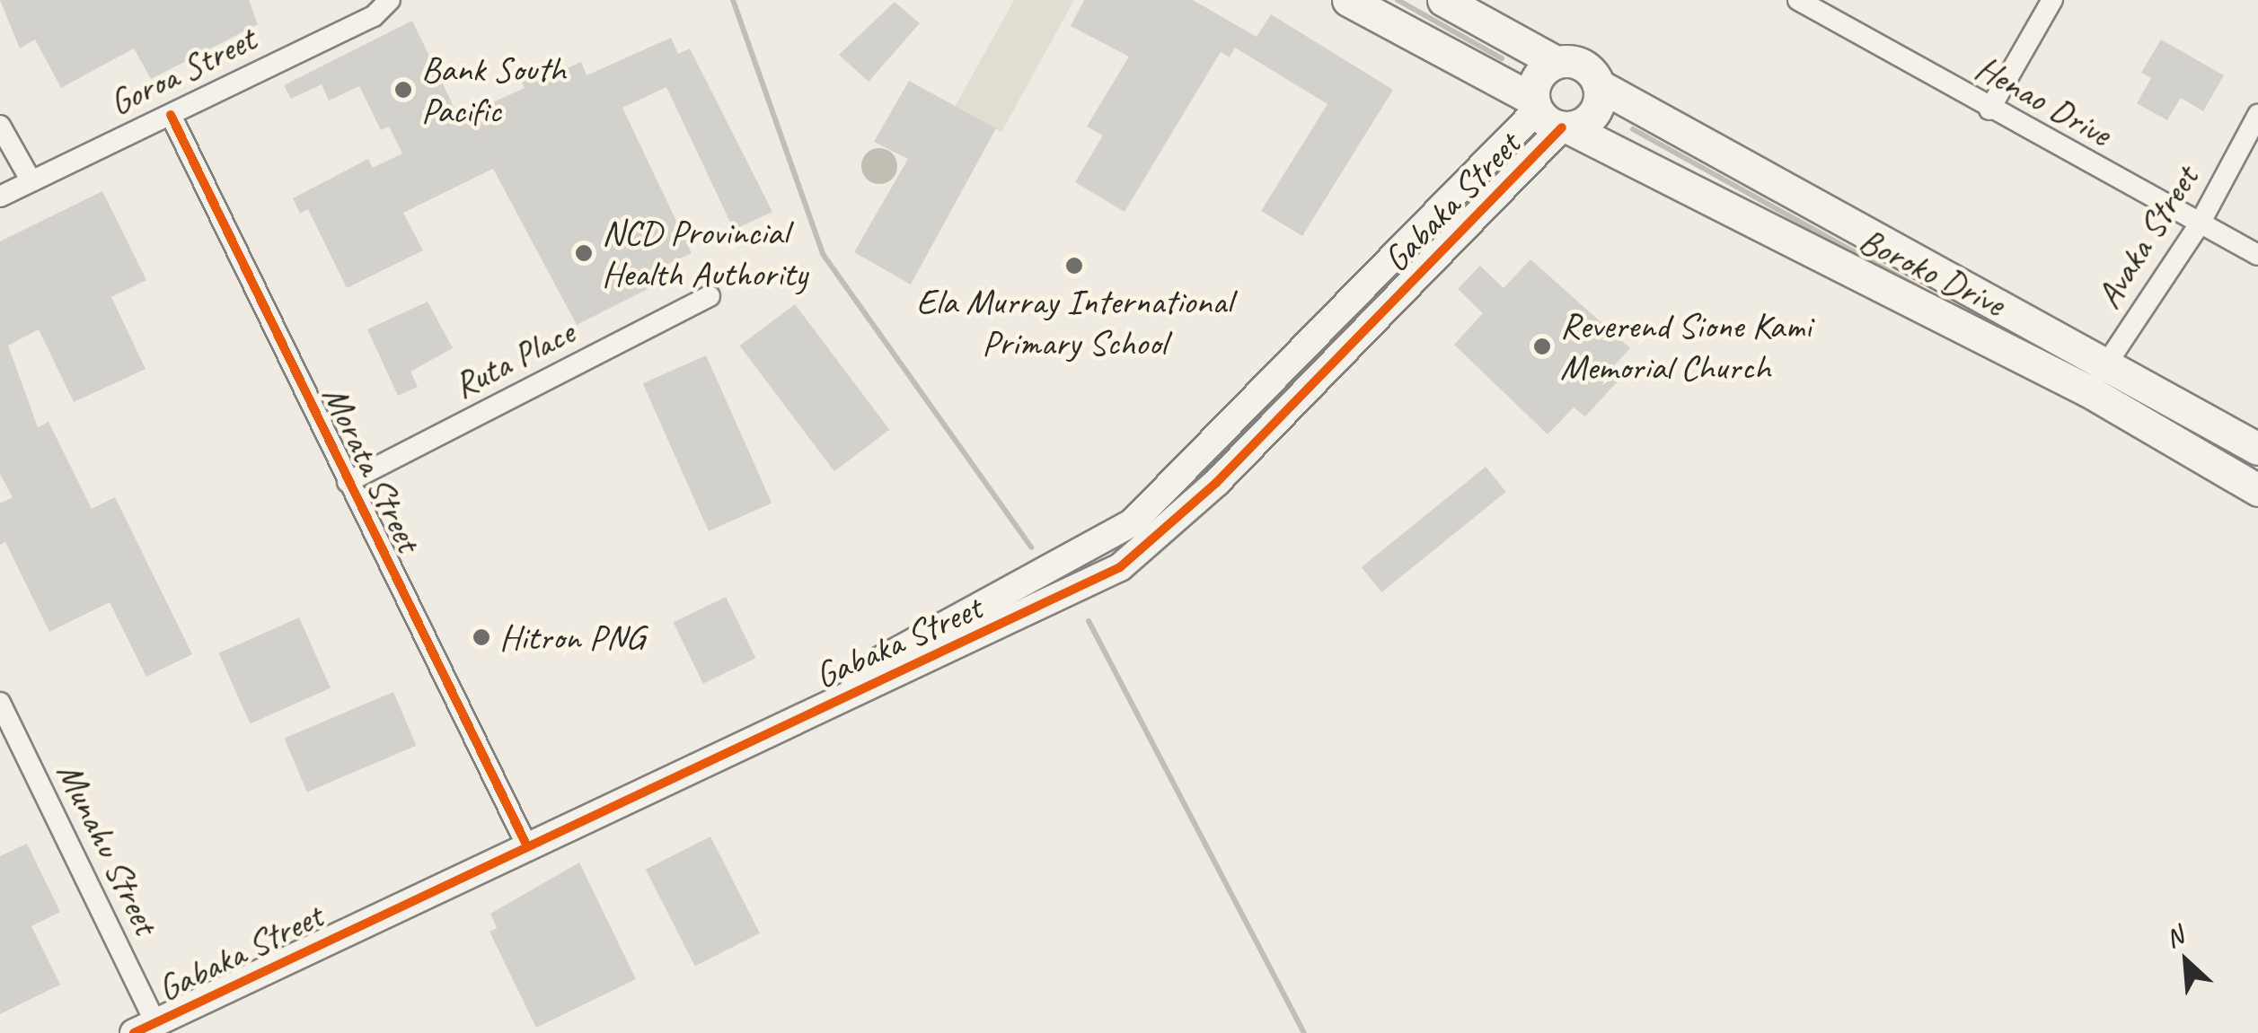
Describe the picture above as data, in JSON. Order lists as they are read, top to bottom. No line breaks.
{"streets":{"main road":["Boroko Drive"],"street":["Goroa Street","Henao Drive","Gabaka Street","Avaka Street","Ruta Place","Morata Street","Munahu Street"]},"crossings":[["Goroa Street","Morata Street"],["Henao Drive","Avaka Street"],["Gabaka Street","Boroko Drive"],["Gabaka Street","Morata Street"],["Gabaka Street","Munahu Street"],["Avaka Street","Boroko Drive"],["Ruta Place","Morata Street"]],"places":["Bank South Pacific","NCD Provincial Health Authority","Ela Murray International Primary School","Reverend Sione Kami Memorial Church","Hitron PNG"],"north":"top left"}
